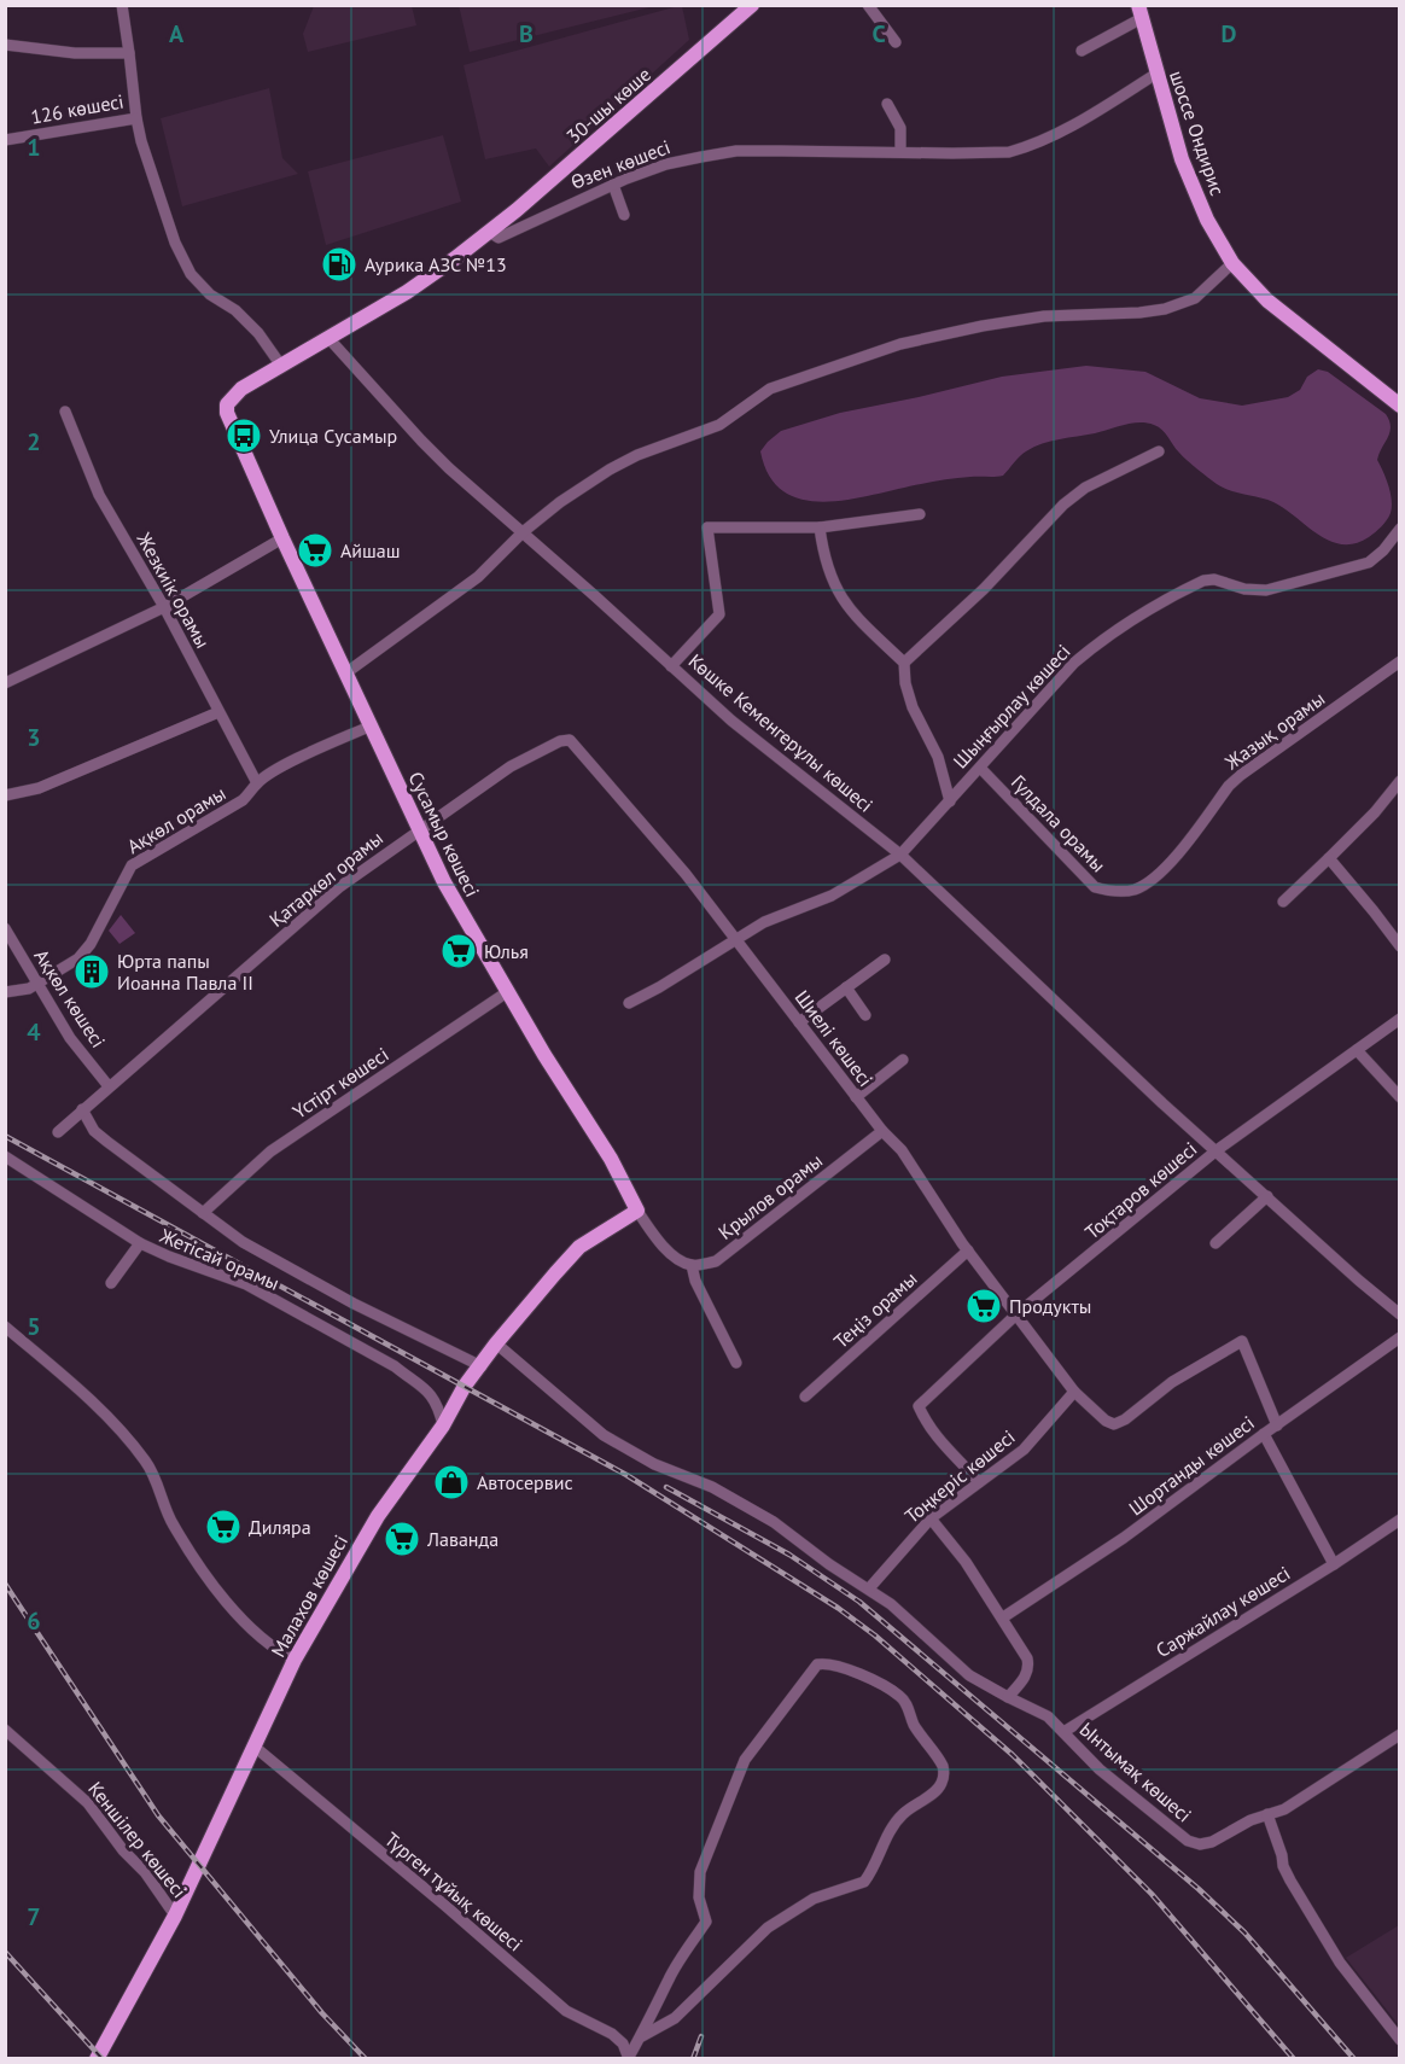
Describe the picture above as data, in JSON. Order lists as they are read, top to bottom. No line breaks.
{"streets":{"main road":["30-шы көше","шоссе Ондирис","Өзен көшесі","Сусамыр көшесі","Малахов көшесі"],"street":["126 көшесі","Жезкиік орамы","Шыңғырлау көшесі","Жазық орамы","Көшке Кеменгерұлы көшесі","Ақкөл орамы","Гүлдала орамы","Қатаркөл орамы","Ақкөл көшесі","Шиелі көшесі","Үстірт көшесі","Тоқтаров көшесі","Крылов орамы","Жетісай орамы","Теңіз орамы","Шортанды көшесі","Тоңкерiс көшесі","Саржайлау көшесі","Ынтымақ көшесі","Кеншілер көшесі","Түрген тұйық көшесі"]},"crossings":[["30-шы көше","Өзен көшесі"],["шоссе Ондирис","Өзен көшесі"],["Өзен көшесі","Көшке Кеменгерұлы көшесі"],["Өзен көшесі","Сусамыр көшесі"],["Жезкиік орамы","Ақкөл орамы"],["Шыңғырлау көшесі","Көшке Кеменгерұлы көшесі"],["Шыңғырлау көшесі","Гүлдала орамы"],["Жазық орамы","Гүлдала орамы"],["Көшке Кеменгерұлы көшесі","Тоқтаров көшесі"],["Ақкөл орамы","Сусамыр көшесі"],["Ақкөл орамы","Ақкөл көшесі"],["Сусамыр көшесі","Қатаркөл орамы"],["Сусамыр көшесі","Үстірт көшесі"],["Сусамыр көшесі","Крылов орамы"],["Сусамыр көшесі","Малахов көшесі"],["Қатаркөл орамы","Ақкөл көшесі"],["Қатаркөл орамы","Шиелі көшесі"],["Шиелі көшесі","Тоқтаров көшесі"],["Шиелі көшесі","Крылов орамы"],["Шиелі көшесі","Теңіз орамы"],["Шиелі көшесі","Шортанды көшесі"],["Шиелі көшесі","Тоңкерiс көшесі"],["Тоқтаров көшесі","Тоңкерiс көшесі"],["Жетісай орамы","Малахов көшесі"],["Тоңкерiс көшесі","Ынтымақ көшесі"],["Малахов көшесі","Ынтымақ көшесі"],["Малахов көшесі","Кеншілер көшесі"],["Малахов көшесі","Түрген тұйық көшесі"],["Саржайлау көшесі","Ынтымақ көшесі"]],"places":{"fuel station":["Аурика АЗС №13"],"bus stop":["Улица Сусамыр"],"supermarket":["Айшаш","Юлья","Продукты","Диляра","Лаванда"],"building":["Юрта папы Иоанна Павла II"],"shop":["Автосервис"]},"grid":{"columns":["A","B","C","D"],"rows":["1","2","3","4","5","6","7"]}}
